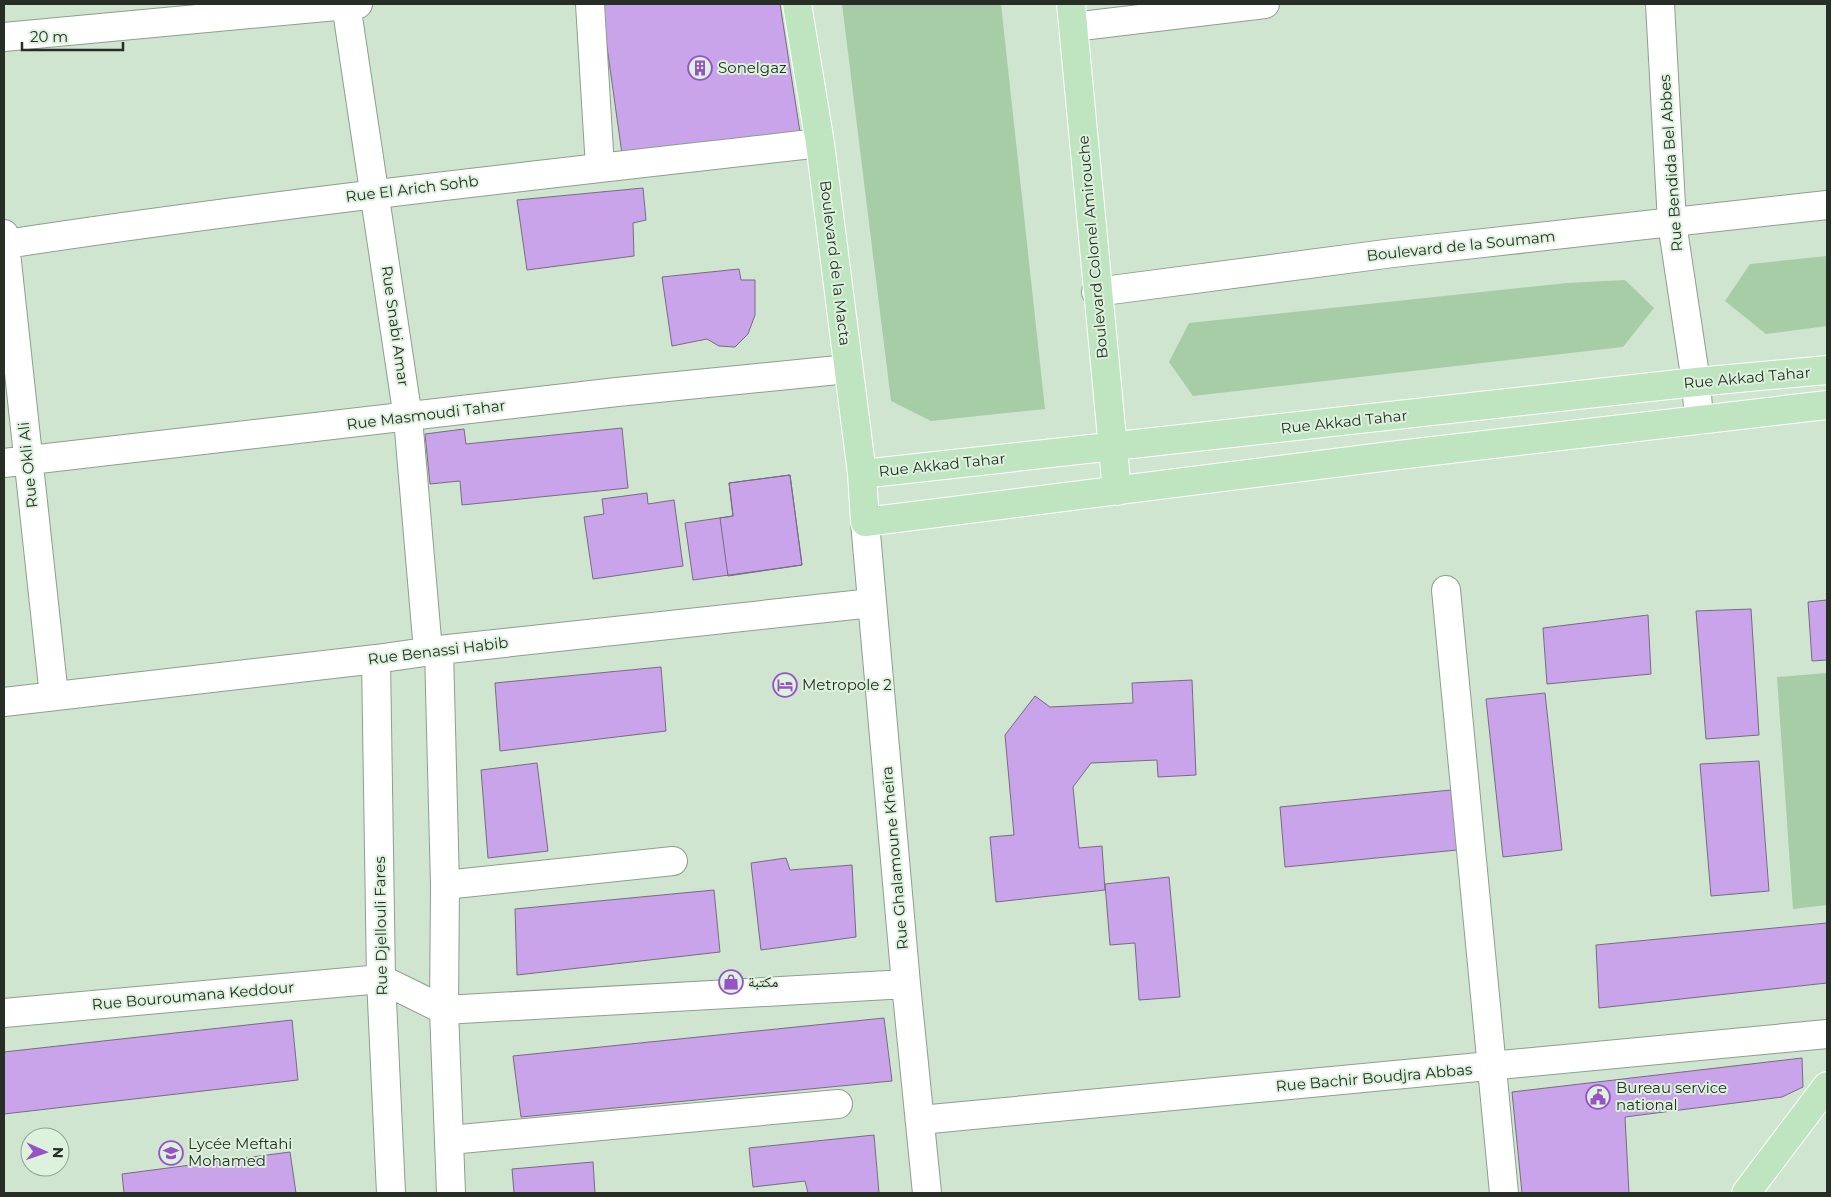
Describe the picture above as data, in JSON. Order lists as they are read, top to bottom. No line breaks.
{"streets":{"main road":["Boulevard Colonel Amirouche","Boulevard de la Macta","Rue Akkad Tahar"],"street":["Rue Bendida Bel Abbes","Rue El Arich Sohb","Boulevard de la Soumam","Rue Snabi Amar","Rue Masmoudi Tahar","Rue Okli Ali","Rue Benassi Habib","Rue Ghalamoune Kheïra","Rue Djellouli Fares","Rue Bouroumana Keddour","Rue Bachir Boudjra Abbas"]},"crossings":[["Rue Bendida Bel Abbes","Boulevard de la Soumam"],["Rue Bendida Bel Abbes","Rue Akkad Tahar"],["Rue El Arich Sohb","Boulevard de la Macta"],["Rue El Arich Sohb","Rue Snabi Amar"],["Rue El Arich Sohb","Rue Okli Ali"],["Boulevard de la Soumam","Boulevard Colonel Amirouche"],["Boulevard Colonel Amirouche","Rue Akkad Tahar"],["Boulevard de la Macta","Rue Akkad Tahar"],["Boulevard de la Macta","Rue Masmoudi Tahar"],["Boulevard de la Macta","Rue Ghalamoune Kheïra"],["Rue Snabi Amar","Rue Masmoudi Tahar"],["Rue Snabi Amar","Rue Benassi Habib"],["Rue Masmoudi Tahar","Rue Okli Ali"],["Rue Okli Ali","Rue Benassi Habib"],["Rue Benassi Habib","Rue Ghalamoune Kheïra"],["Rue Benassi Habib","Rue Djellouli Fares"],["Rue Ghalamoune Kheïra","Rue Bachir Boudjra Abbas"],["Rue Djellouli Fares","Rue Bouroumana Keddour"]],"places":{"building":["Sonelgaz"],"hotel":["Metropole 2"],"shop":["مكتبة"],"public building":["Bureau service national"],"school or university":["Lycée Meftahi Mohamed"]},"scale_bar":"20 m","north":"right"}
